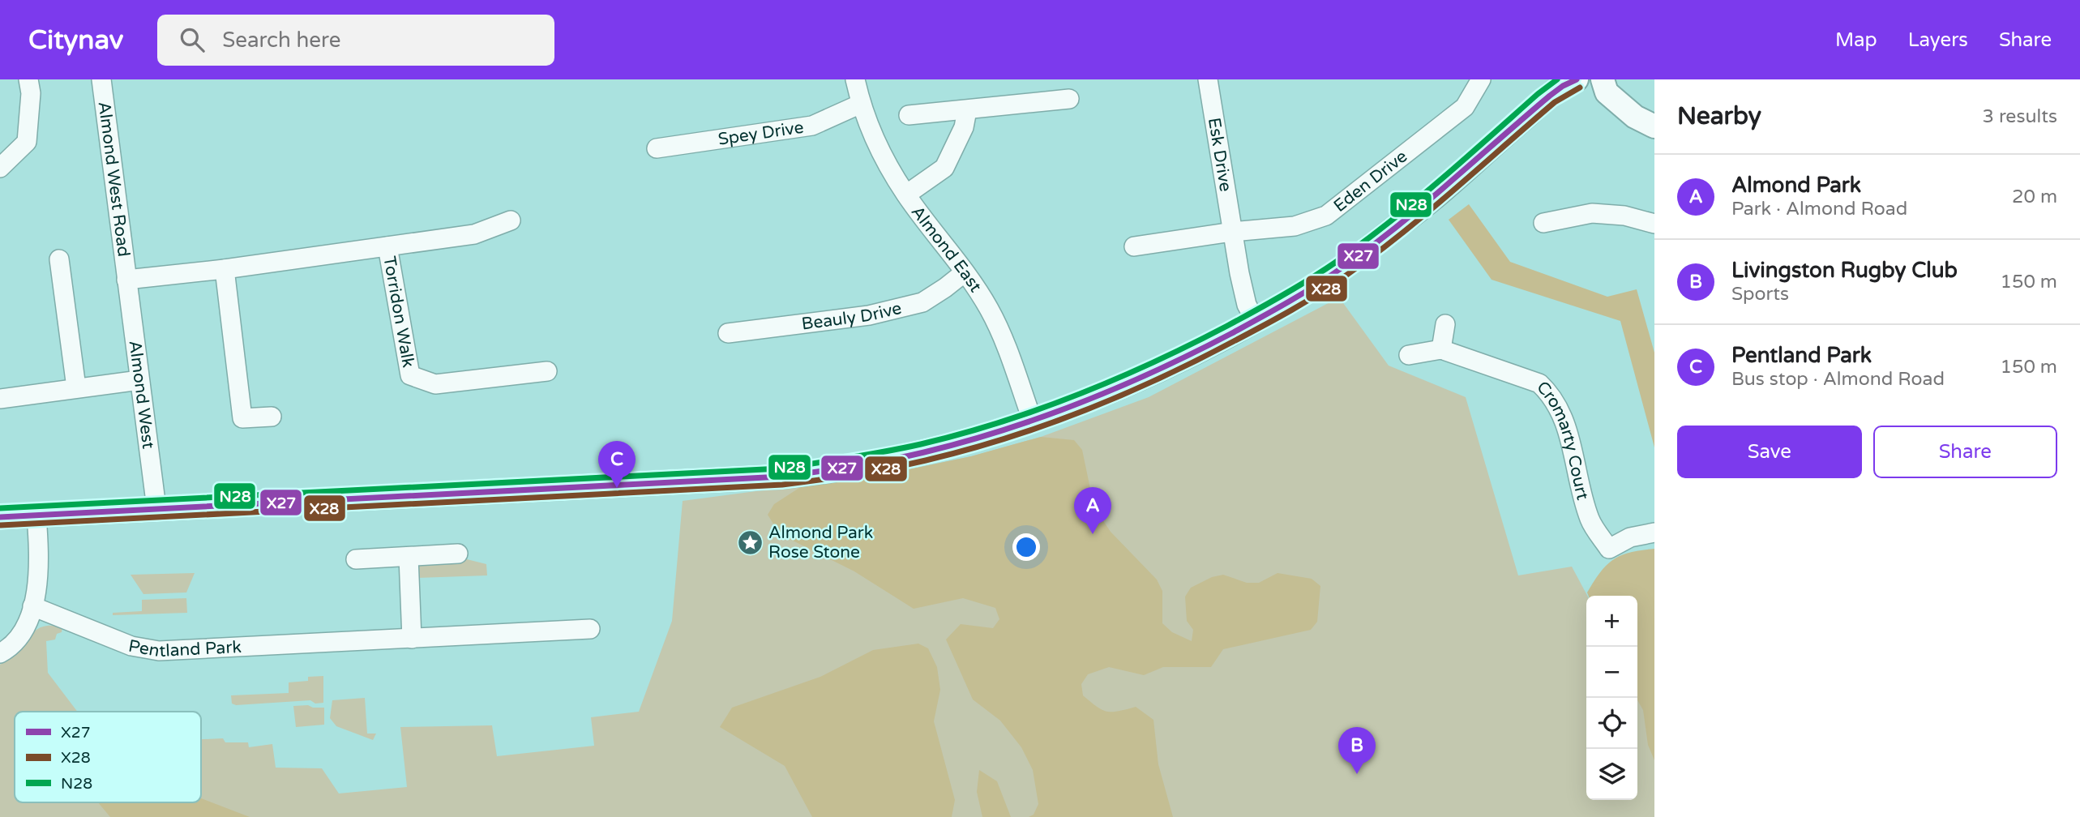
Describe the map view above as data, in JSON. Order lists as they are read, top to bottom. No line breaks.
{"streets":{"street":["Spey Drive","Esk Drive","Almond West Road","Eden Drive","Almond East","Torridon Walk","Beauly Drive","Almond West","Cromarty Court","Pentland Park"]},"crossings":[["Spey Drive","Almond East"],["Esk Drive","Eden Drive"],["Almond West Road","Torridon Walk"],["Almond West Road","Almond West"],["Almond East","Beauly Drive"],["Torridon Walk","Almond West"]],"places":{"place":["Almond Park Rose Stone"]},"lines":["transit line X27","transit line N28","transit line X28"],"legend":["X27","X28","N28"],"page":{"header":"Citynav","search":"Search here","nav":["Map","Layers","Share"],"heading":["Nearby","3 results"],"list":[{"mark":"A","name":"Almond Park","note":"Park · Almond Road","value":"20 m"},{"mark":"B","name":"Livingston Rugby Club","note":"Sports","value":"150 m"},{"mark":"C","name":"Pentland Park","note":"Bus stop · Almond Road","value":"150 m"}],"buttons":["Save","Share"],"pins":["C","A","B"],"map_buttons":["+","−"]}}
